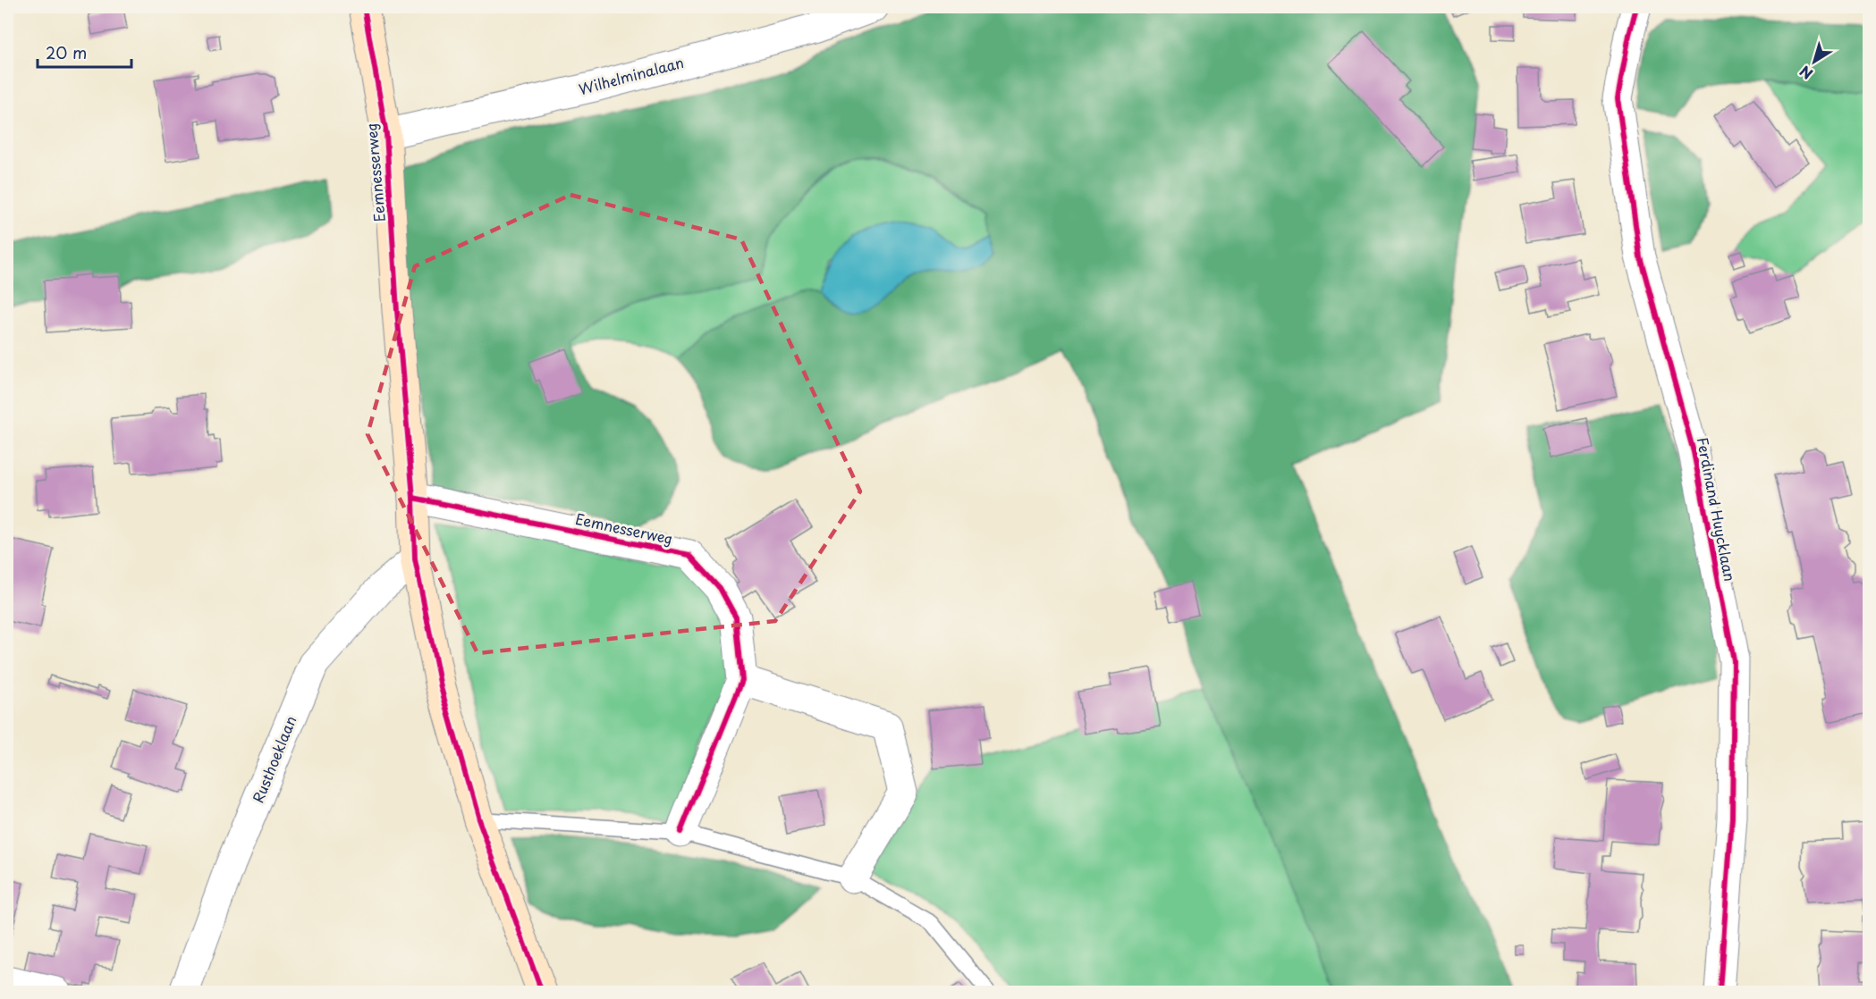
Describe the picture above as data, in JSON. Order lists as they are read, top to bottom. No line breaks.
{"streets":{"street":["Wilhelminalaan","Eemnesserweg","Ferdinand Huycklaan","Rusthoeklaan"]},"crossings":[["Wilhelminalaan","Eemnesserweg"],["Eemnesserweg","Rusthoeklaan"]],"scale_bar":"20 m","north":"bottom left"}
